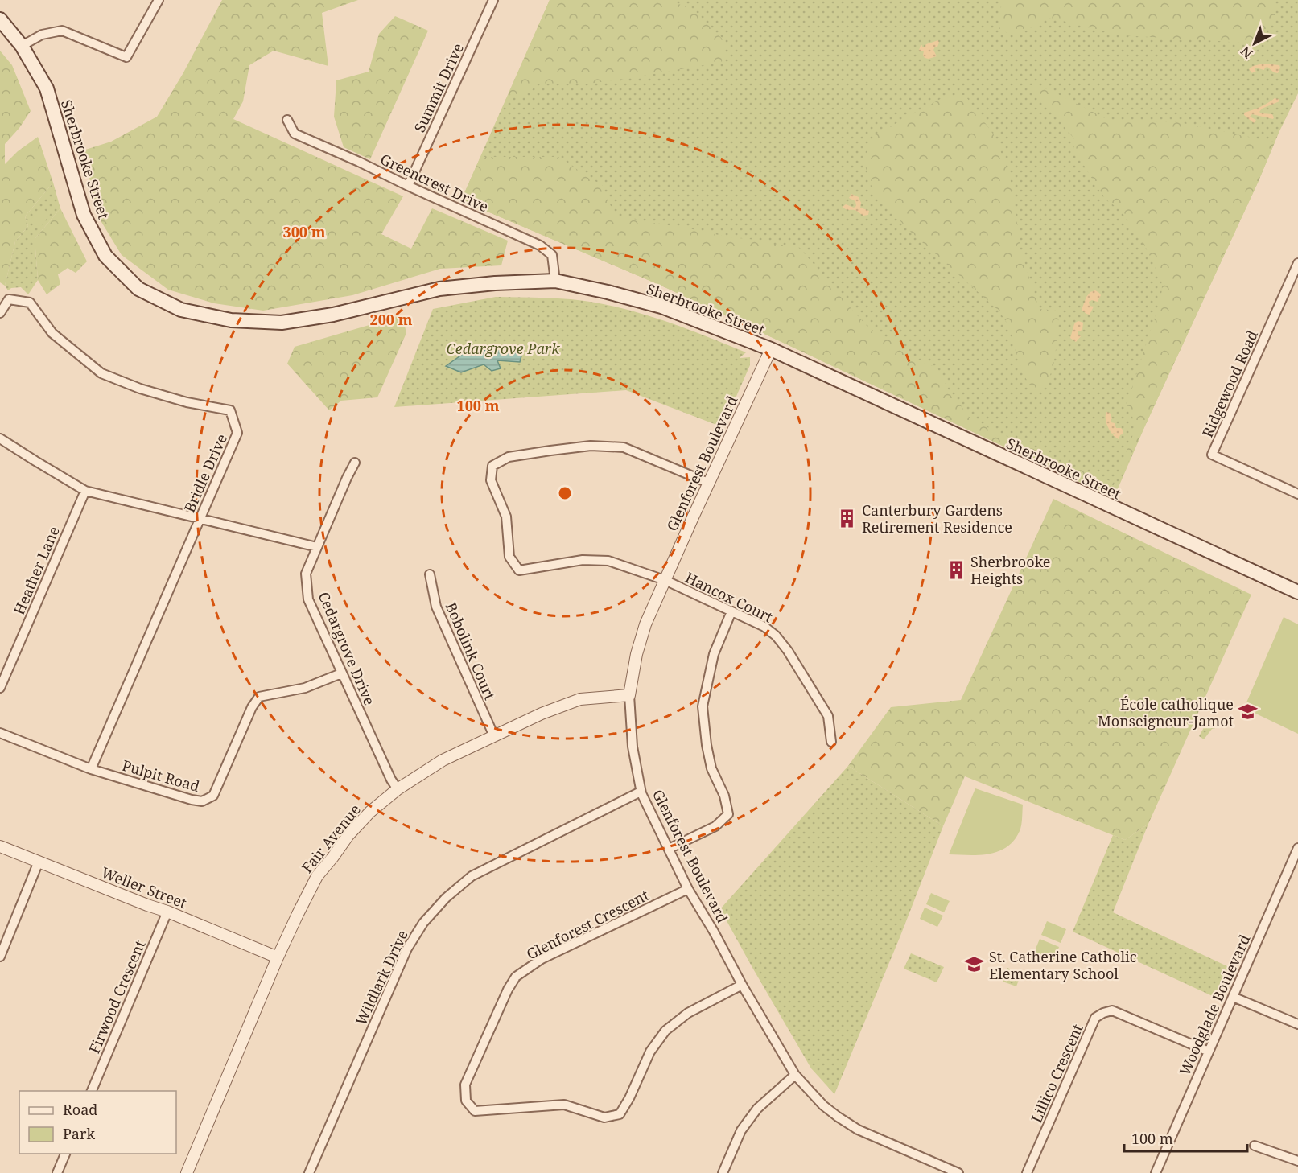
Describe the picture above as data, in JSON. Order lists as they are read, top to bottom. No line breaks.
{"streets":{"main road":["Sherbrooke Street"],"street":["Summit Drive","Greencrest Drive","Ridgewood Road","Glenforest Boulevard","Bridle Drive","Heather Lane","Hancox Court","Cedargrove Drive","Bobolink Court","Pulpit Road","Fair Avenue","Weller Street","Glenforest Crescent","Wildlark Drive","Firwood Crescent","Woodglade Boulevard","Lillico Crescent"]},"crossings":[["Summit Drive","Greencrest Drive"],["Sherbrooke Street","Greencrest Drive"],["Sherbrooke Street","Glenforest Boulevard"],["Glenforest Boulevard","Hancox Court"],["Glenforest Boulevard","Fair Avenue"],["Glenforest Boulevard","Glenforest Crescent"],["Glenforest Boulevard","Wildlark Drive"],["Bridle Drive","Pulpit Road"],["Cedargrove Drive","Pulpit Road"],["Cedargrove Drive","Fair Avenue"],["Bobolink Court","Fair Avenue"],["Fair Avenue","Weller Street"],["Weller Street","Firwood Crescent"],["Woodglade Boulevard","Lillico Crescent"]],"parks":["Cedargrove Park"],"places":{"building":["Canterbury Gardens Retirement Residence","Sherbrooke Heights"],"school or university":["École catholique Monseigneur-Jamot","St. Catherine Catholic Elementary School"]},"legend":["Road","Park"],"scale_bar":"100 m","north":"bottom left","rings":["300 m","200 m","100 m"]}
